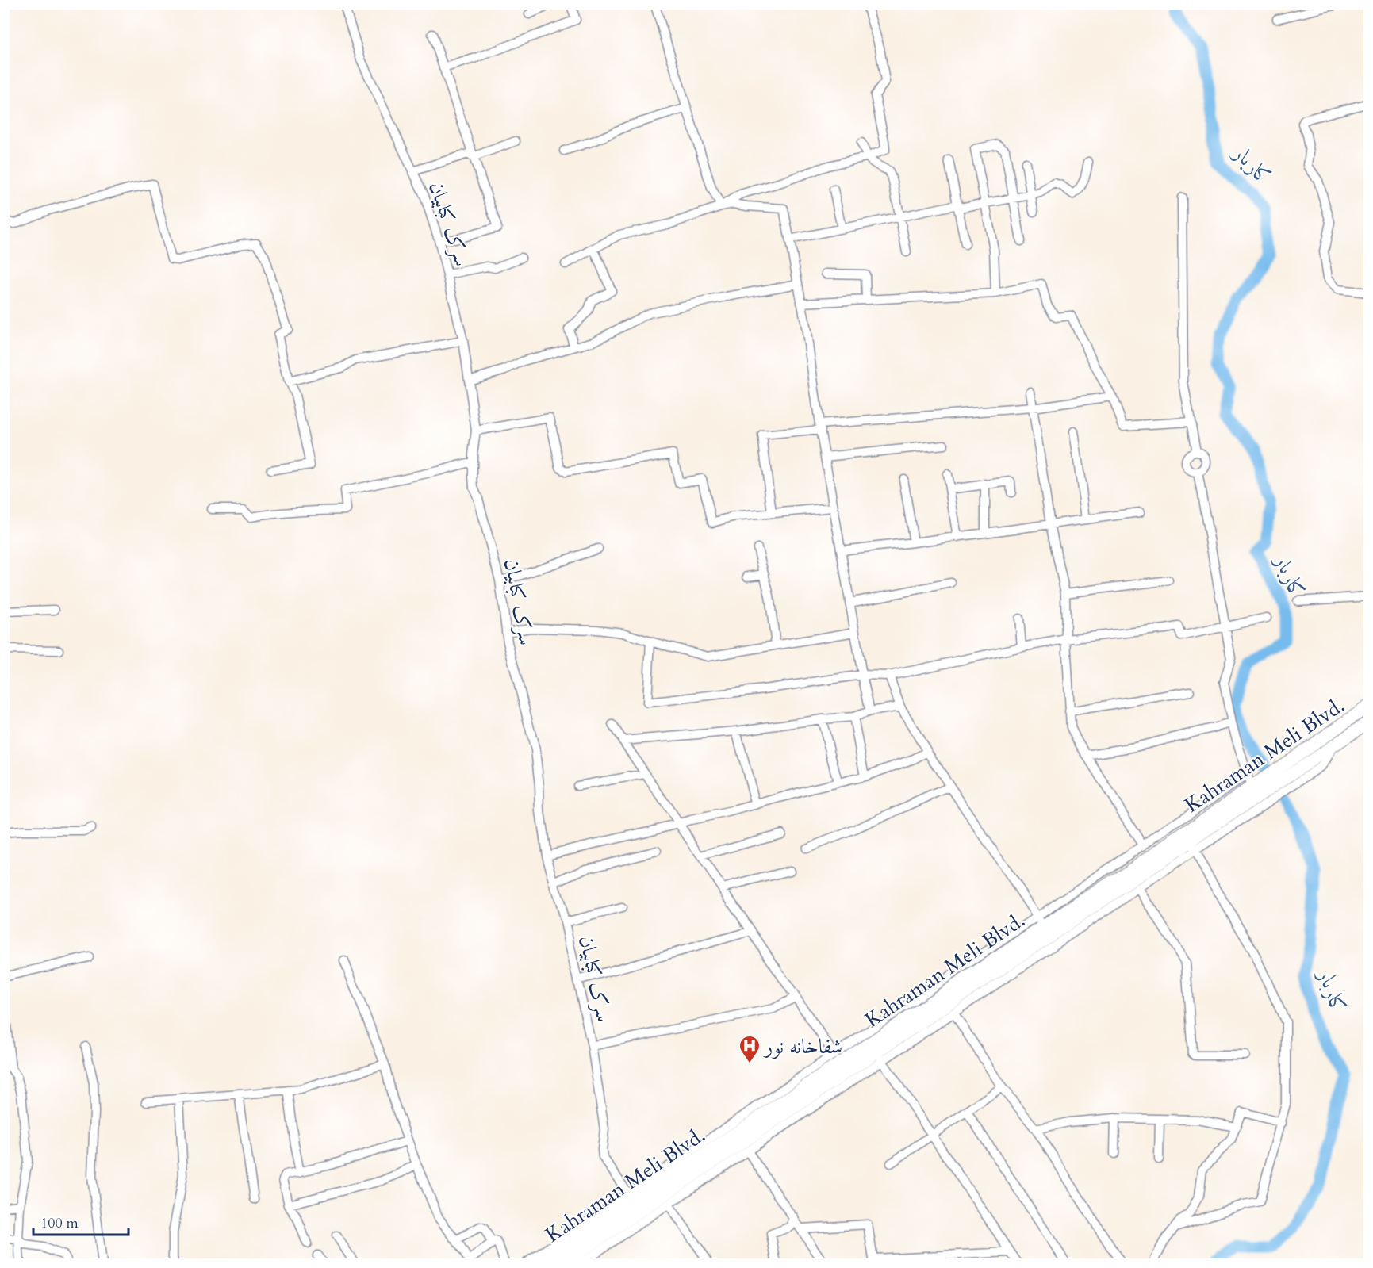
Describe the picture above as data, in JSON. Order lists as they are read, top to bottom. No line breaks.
{"streets":{"highway":["Kahraman Meli Blvd."],"street":["سرک کبابیان"]},"crossings":[["سرک کبابیان","Kahraman Meli Blvd."]],"water":["کاربار"],"places":{"hospital":["شفاخانه نور"]},"scale_bar":"100 m"}
